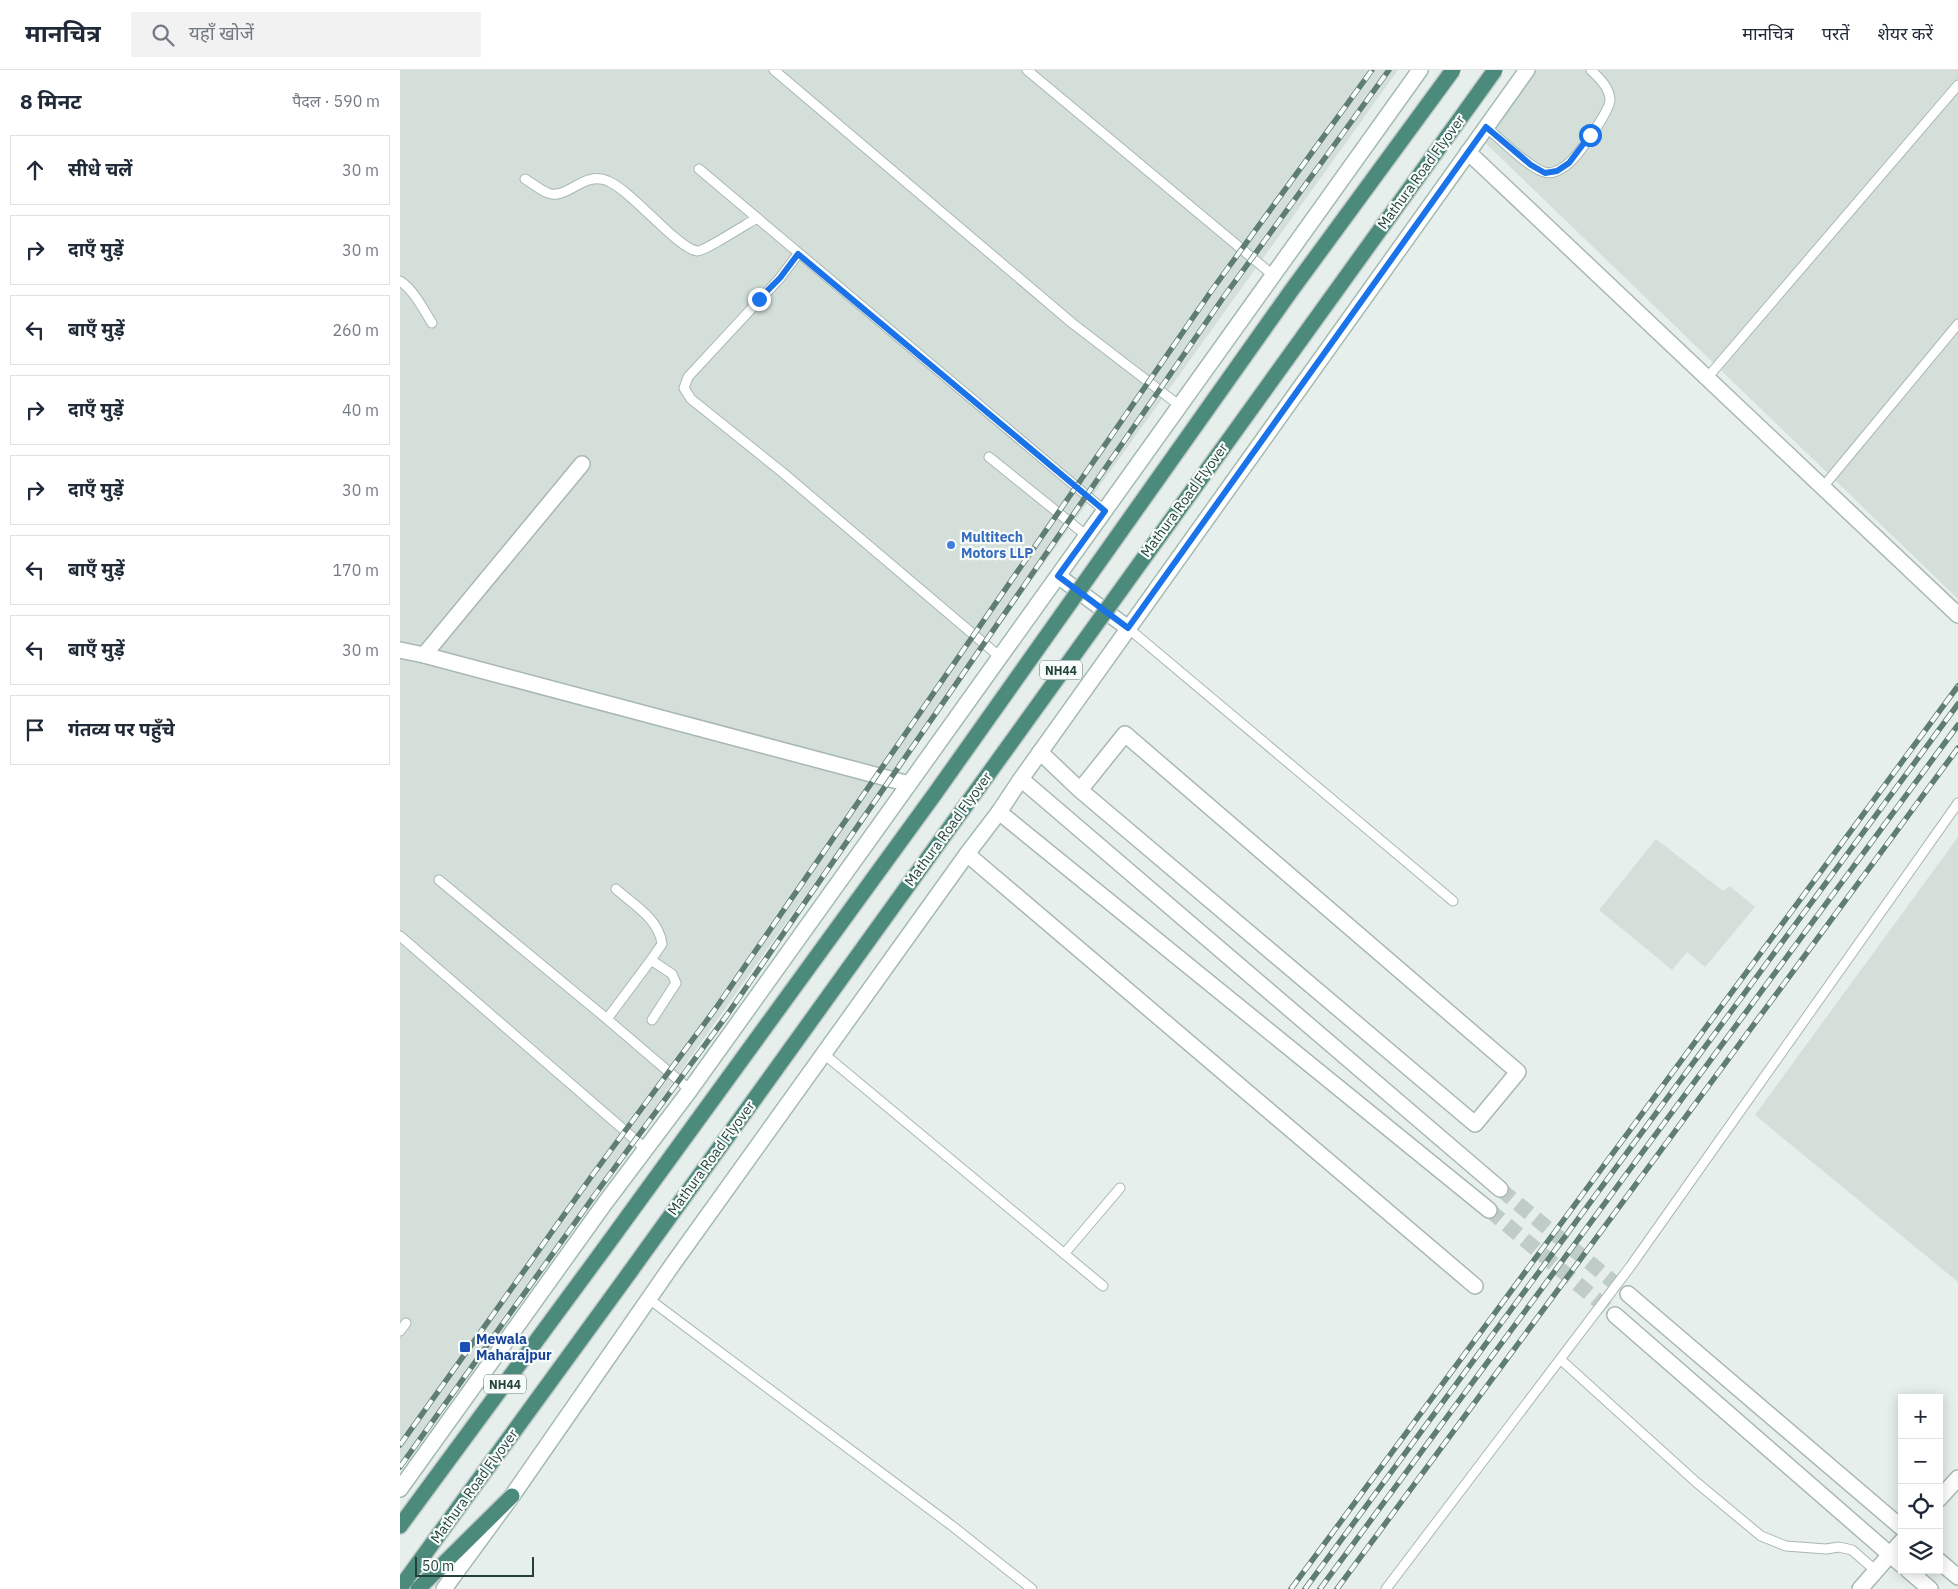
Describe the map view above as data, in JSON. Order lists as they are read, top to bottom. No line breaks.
{"streets":{"highway":["Mathura Road Flyover","NH44"]},"places":{"other":["Multitech Motors LLP"],"transit":["Mewala Maharajpur"]},"scale_bar":"50 m","page":{"header":"मानचित्र","search":"यहाँ खोजें","nav":["मानचित्र","परतें","शेयर करें"],"heading":["8 मिनट","पैदल · 590 m"],"list":[["सीधे चलें","30 m"],["दाएँ मुड़ें","30 m"],["बाएँ मुड़ें","260 m"],["दाएँ मुड़ें","40 m"],["दाएँ मुड़ें","30 m"],["बाएँ मुड़ें","170 m"],["बाएँ मुड़ें","30 m"],"गंतव्य पर पहुँचे"],"map_buttons":["+","−"],"scale":"50 m"}}
